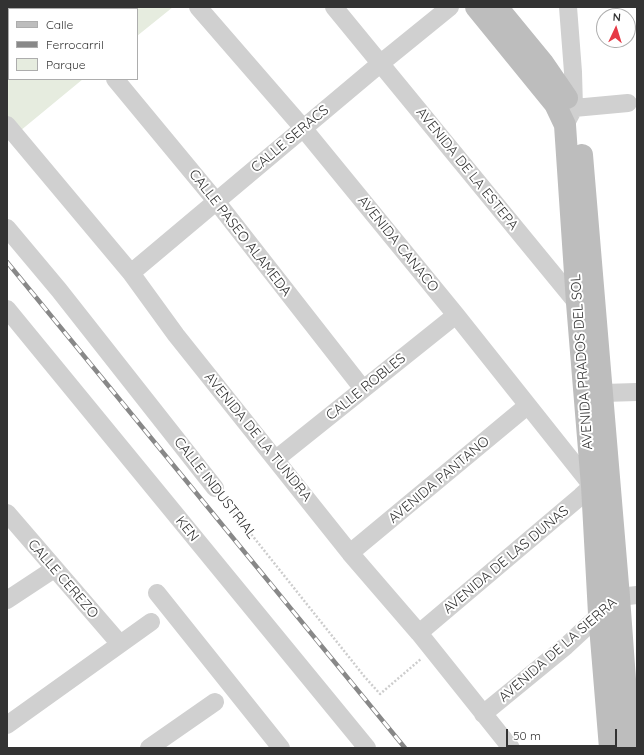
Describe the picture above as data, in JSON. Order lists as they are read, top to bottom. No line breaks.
{"streets":{"street":["CALLE SERACS","AVENIDA DE LA ESTEPA","CALLE PASEO ALAMEDA","AVENIDA CANACO","AVENIDA PRADOS DEL SOL","CALLE ROBLES","AVENIDA DE LA TUNDRA","AVENIDA PANTANO","CALLE INDUSTRIAL","KEN","AVENIDA DE LAS DUNAS","CALLE CEREZO","AVENIDA DE LA SIERRA"]},"crossings":[["CALLE SERACS","AVENIDA DE LA ESTEPA"],["CALLE SERACS","CALLE PASEO ALAMEDA"],["CALLE SERACS","AVENIDA CANACO"],["CALLE SERACS","AVENIDA DE LA TUNDRA"],["AVENIDA DE LA ESTEPA","AVENIDA PRADOS DEL SOL"],["CALLE PASEO ALAMEDA","CALLE ROBLES"],["AVENIDA CANACO","AVENIDA PRADOS DEL SOL"],["AVENIDA CANACO","CALLE ROBLES"],["AVENIDA CANACO","AVENIDA PANTANO"],["AVENIDA CANACO","AVENIDA DE LAS DUNAS"],["AVENIDA PRADOS DEL SOL","AVENIDA DE LAS DUNAS"],["AVENIDA PRADOS DEL SOL","AVENIDA DE LA SIERRA"],["CALLE ROBLES","AVENIDA DE LA TUNDRA"],["AVENIDA DE LA TUNDRA","AVENIDA PANTANO"],["AVENIDA DE LA TUNDRA","CALLE INDUSTRIAL"],["AVENIDA DE LA TUNDRA","AVENIDA DE LAS DUNAS"],["AVENIDA DE LA TUNDRA","AVENIDA DE LA SIERRA"]],"legend":["Calle","Ferrocarril","Parque"],"scale_bar":"50 m","north":"top"}
